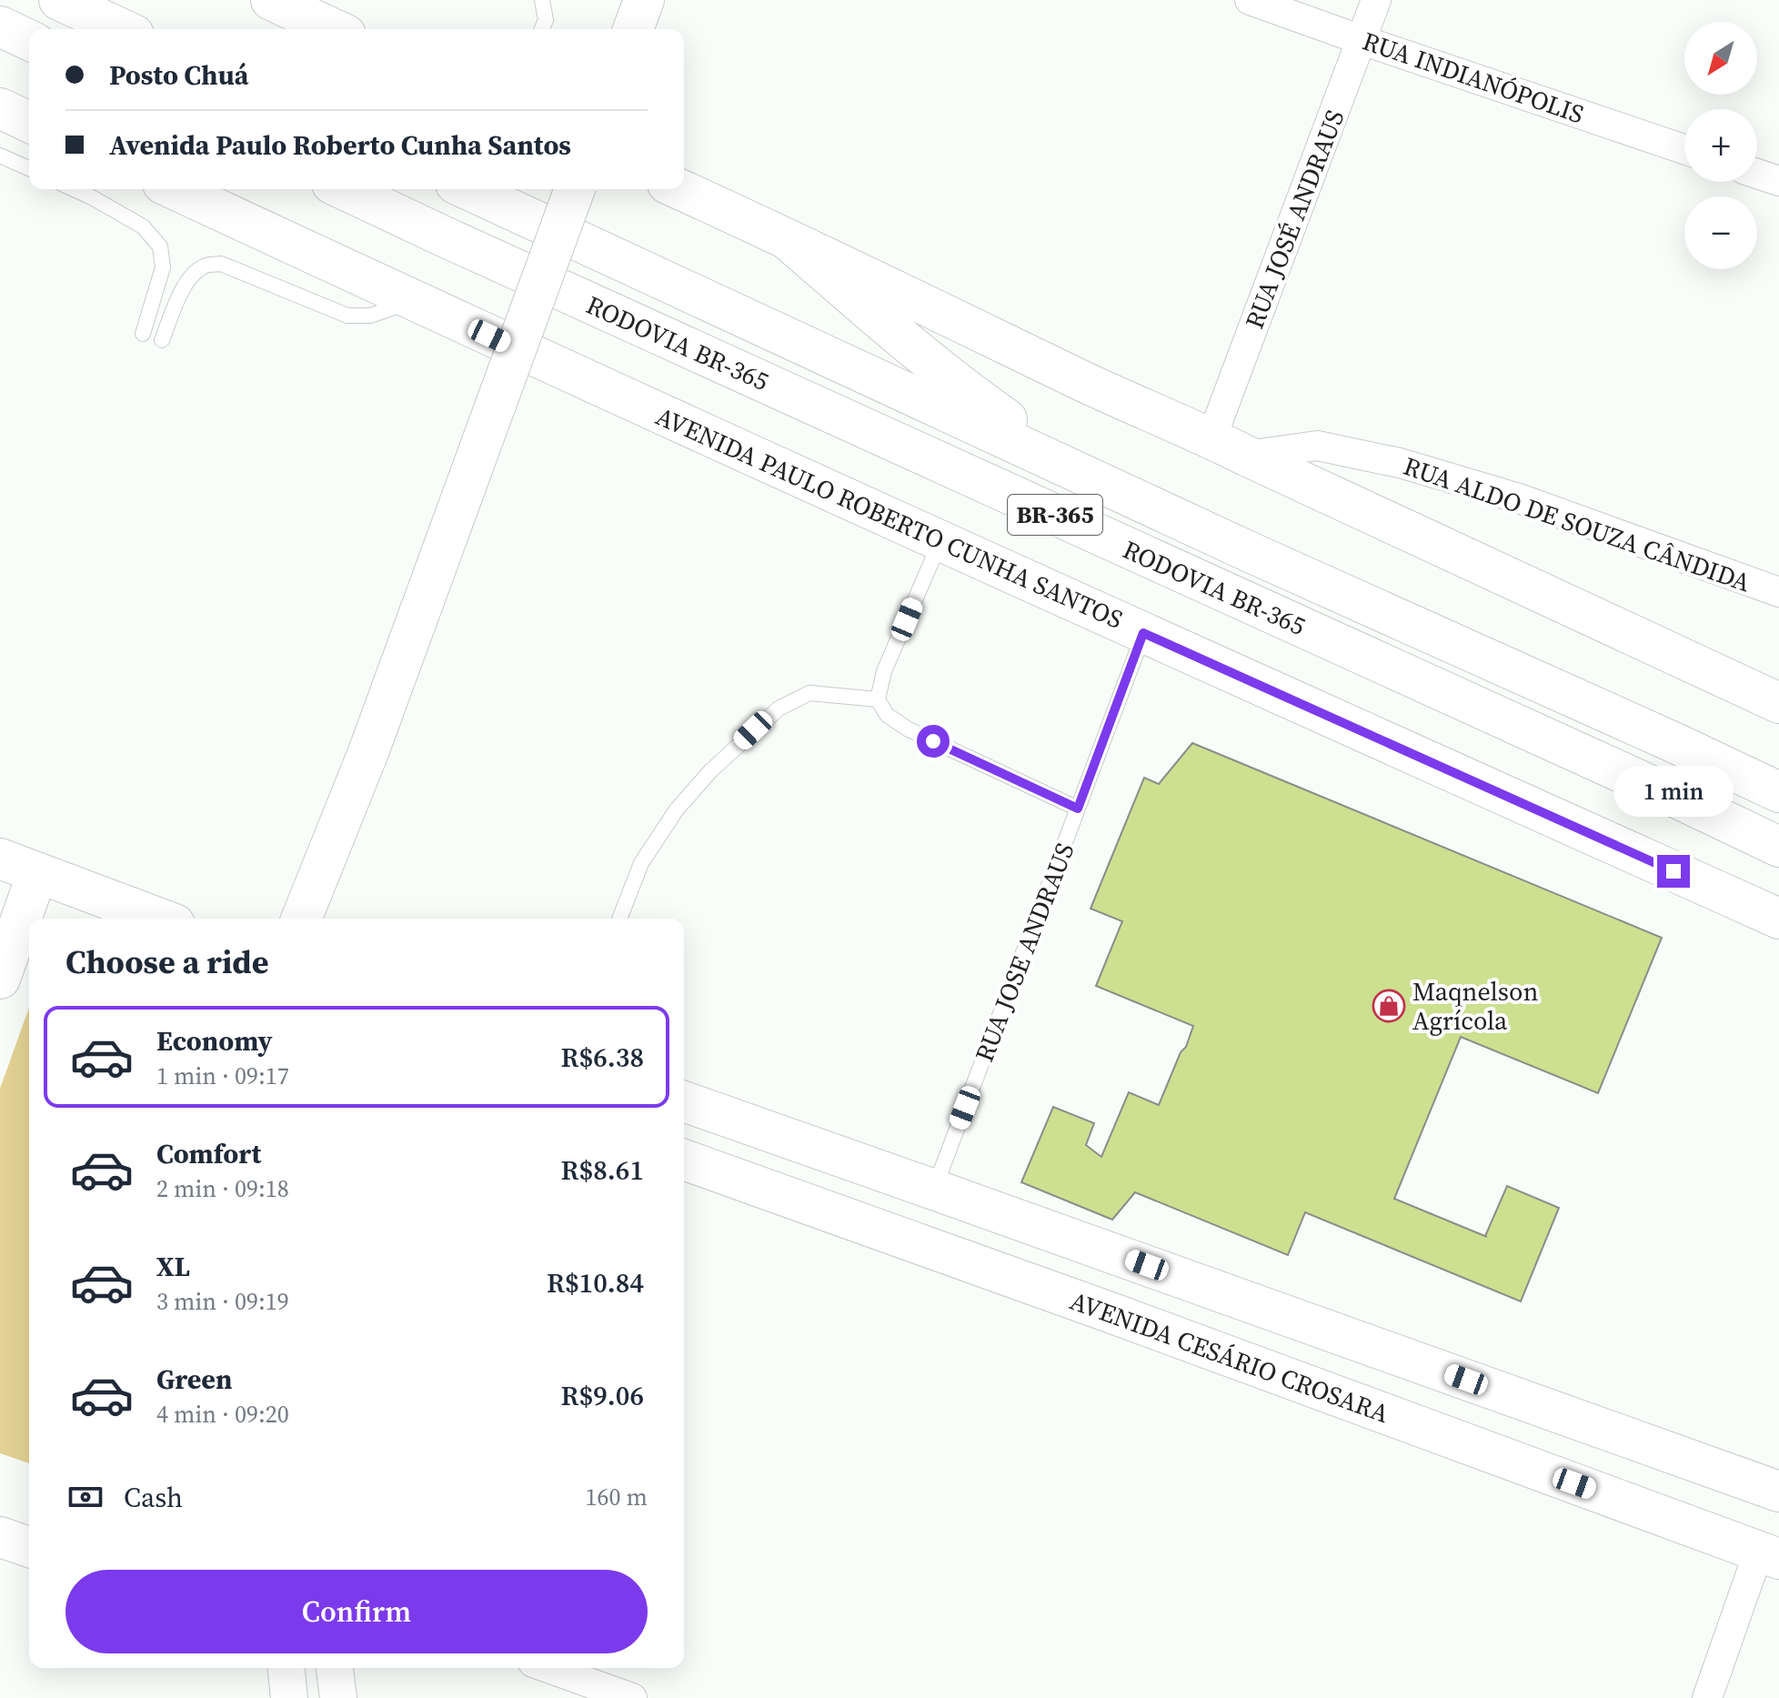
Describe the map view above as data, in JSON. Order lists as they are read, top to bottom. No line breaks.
{"streets":{"main road":["RODOVIA BR-365","BR-365","AVENIDA PAULO ROBERTO CUNHA SANTOS","AVENIDA CESÁRIO CROSARA"],"street":["RUA INDIANÓPOLIS","RUA JOSÉ ANDRAUS","RUA ALDO DE SOUZA CÂNDIDA"],"lane":["RUA JOSE ANDRAUS"]},"crossings":[["RUA INDIANÓPOLIS","RUA JOSÉ ANDRAUS"],["AVENIDA PAULO ROBERTO CUNHA SANTOS","RUA JOSE ANDRAUS"]],"places":{"shop":["Maqnelson Agrícola"]},"north":"bottom left","page":{"map_buttons":["+","−"],"banner":["Posto Chuá","Avenida Paulo Roberto Cunha Santos"],"bubble":"1 min","heading":"Choose a ride","list":[{"name":"Economy","note":"1 min · 09:17","value":"R$6.38"},{"name":"Comfort","note":"2 min · 09:18","value":"R$8.61"},{"name":"XL","note":"3 min · 09:19","value":"R$10.84"},{"name":"Green","note":"4 min · 09:20","value":"R$9.06"}],"pay":["Cash","160 m"],"buttons":"Confirm"}}
